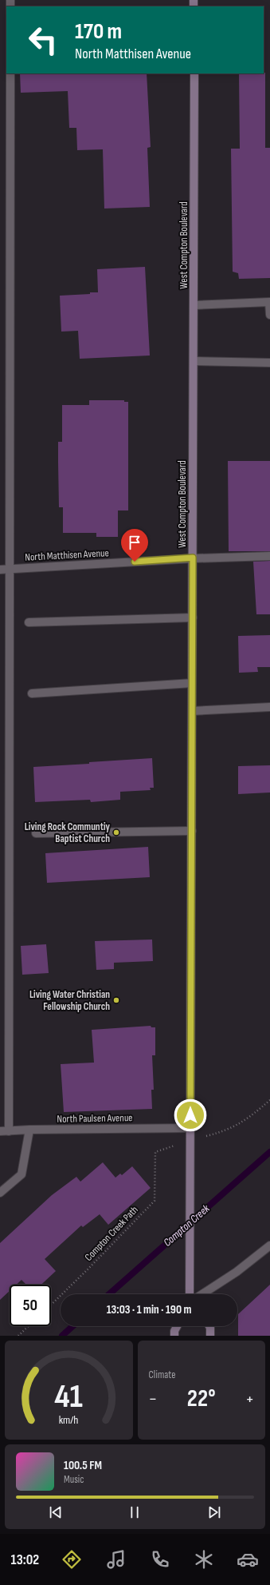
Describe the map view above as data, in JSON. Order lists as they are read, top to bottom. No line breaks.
{"streets":{"main road":["West Compton Boulevard"],"street":["North Matthisen Avenue","North Paulsen Avenue"],"path":["Compton Creek Path"]},"crossings":[["West Compton Boulevard","North Matthisen Avenue"],["West Compton Boulevard","North Paulsen Avenue"]],"water":["Compton Creek"],"places":["Living Rock Communtiy Baptist Church","Living Water Christian Fellowship Church"],"page":{"turn":["170 m","North Matthisen Avenue"],"limit":"50","trip":"13:03 · 1 min · 190 m","tile":"Climate","heat":["−","22°","+"],"song":["100.5 FM","Music"],"tabs":"13:02","gauge":["41","km/h"]}}
